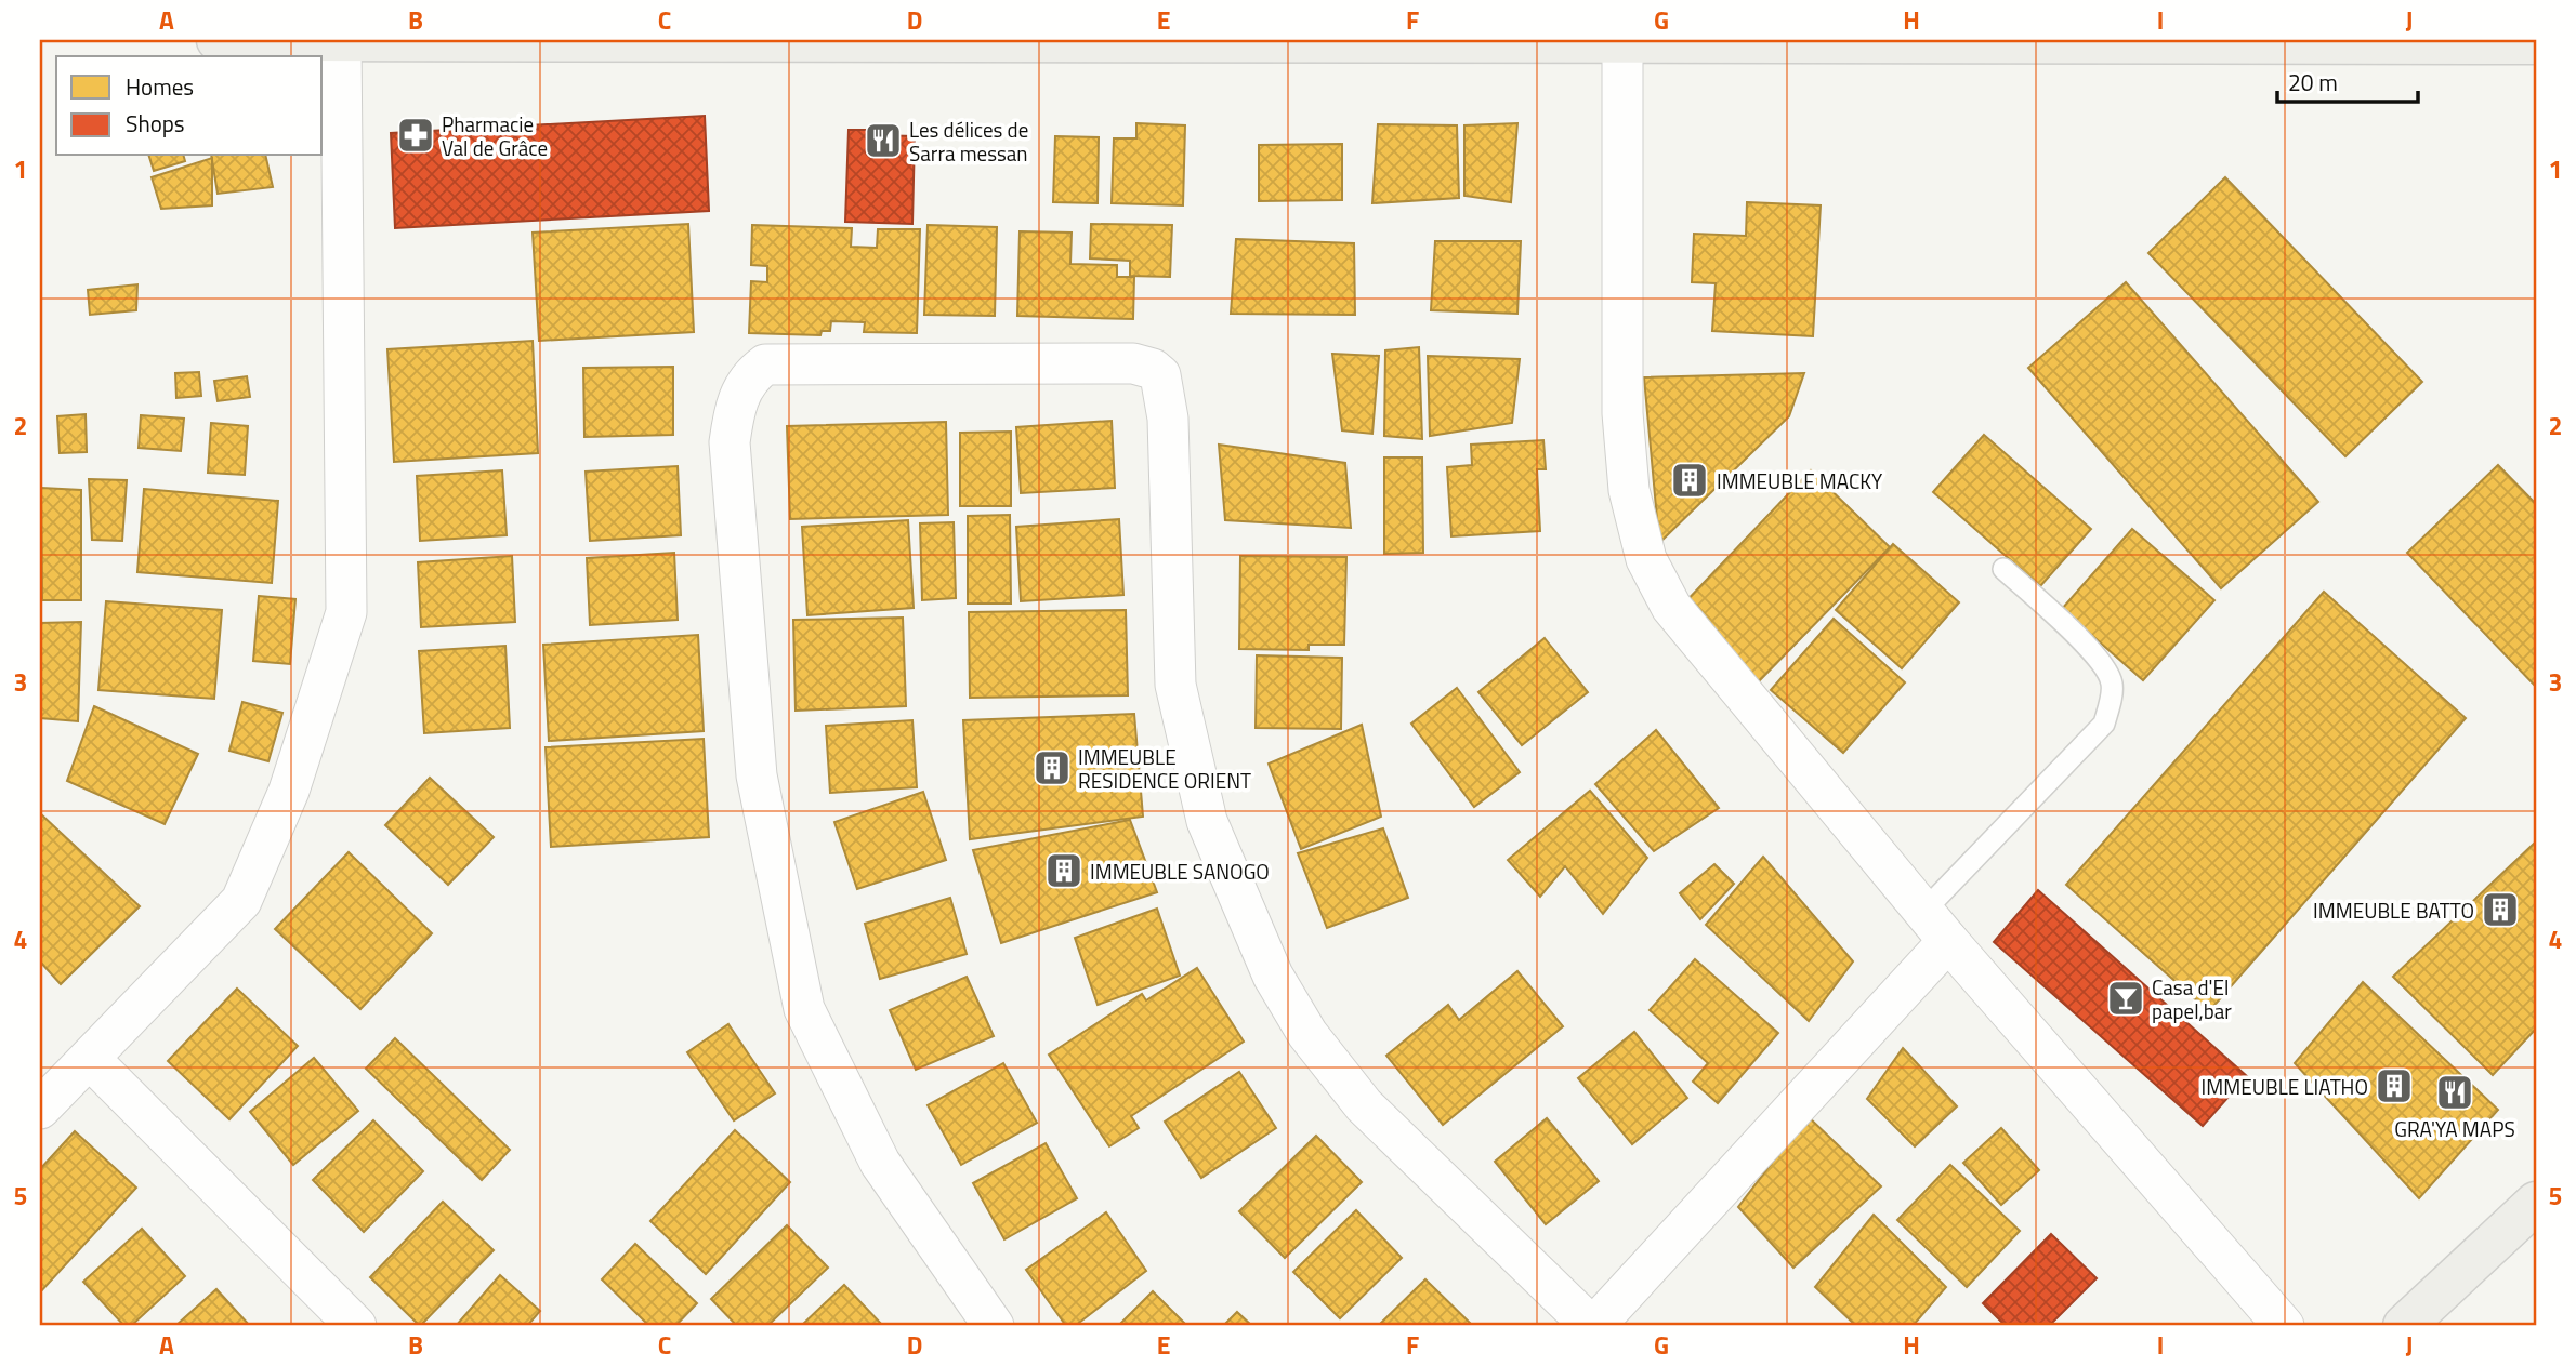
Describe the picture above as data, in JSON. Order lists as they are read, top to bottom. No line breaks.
{"places":{"pharmacy":["Pharmacie Val de Grâce"],"restaurant":["Les délices de Sarra messan","GRA'YA MAPS"],"building":["IMMEUBLE MACKY","IMMEUBLE RESIDENCE ORIENT","IMMEUBLE SANOGO","IMMEUBLE BATTO","IMMEUBLE LIATHO"],"bar":["Casa d'El papel,bar"]},"legend":["Homes","Shops"],"scale_bar":"20 m","grid":{"columns":["A","B","C","D","E","F","G","H","I","J"],"rows":["1","2","3","4","5"]}}
